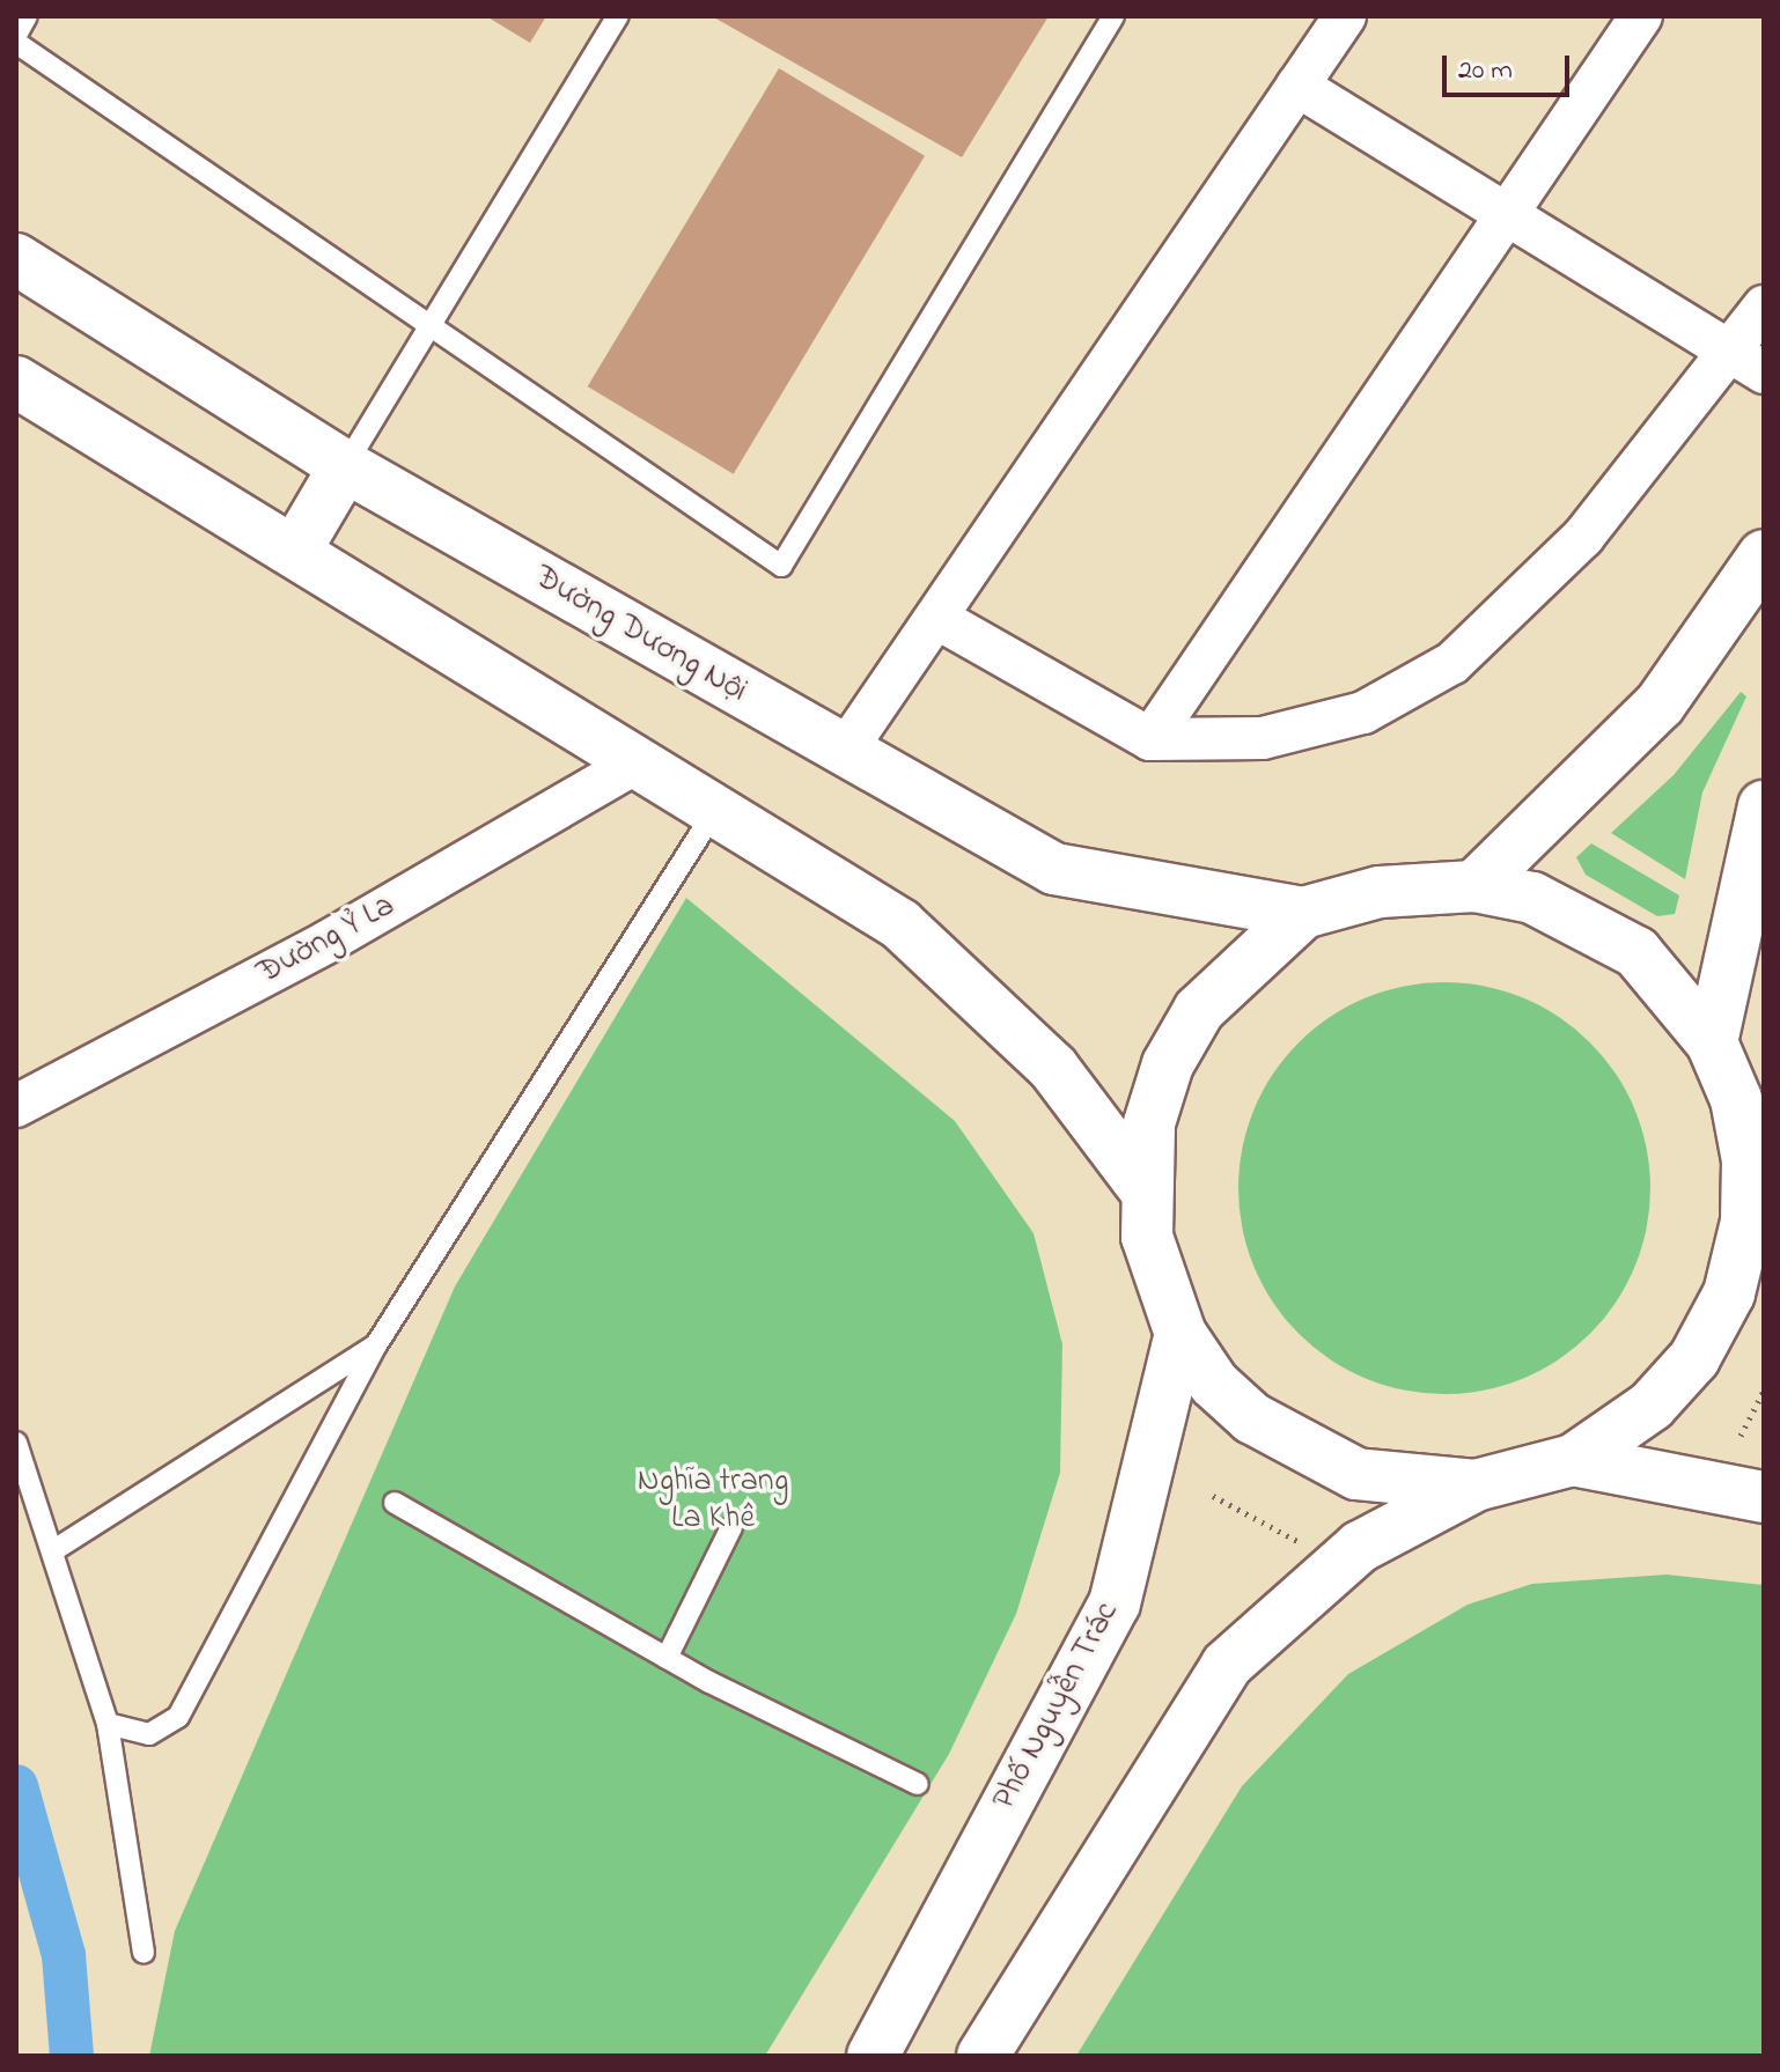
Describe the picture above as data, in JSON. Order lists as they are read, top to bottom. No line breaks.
{"streets":{"main road":["Đường Dương Nội","Phố Nguyễn Trác"],"street":["Đường Ỷ La"]},"parks":["Nghĩa trang La Khê"],"scale_bar":"20 m"}
